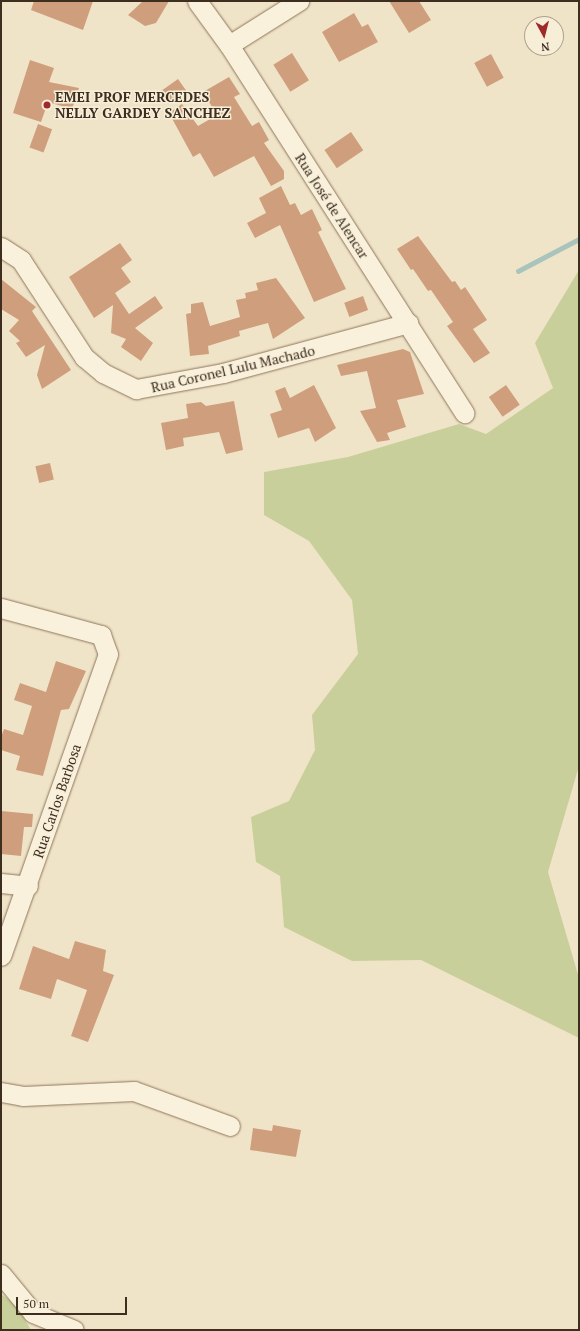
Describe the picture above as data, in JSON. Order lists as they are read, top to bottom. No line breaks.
{"streets":{"street":["Rua José de Alencar","Rua Coronel Lulu Machado","Rua Carlos Barbosa"]},"crossings":[["Rua José de Alencar","Rua Coronel Lulu Machado"]],"places":["EMEI PROF MERCEDES NELLY GARDEY SANCHEZ"],"scale_bar":"50 m","north":"bottom"}
